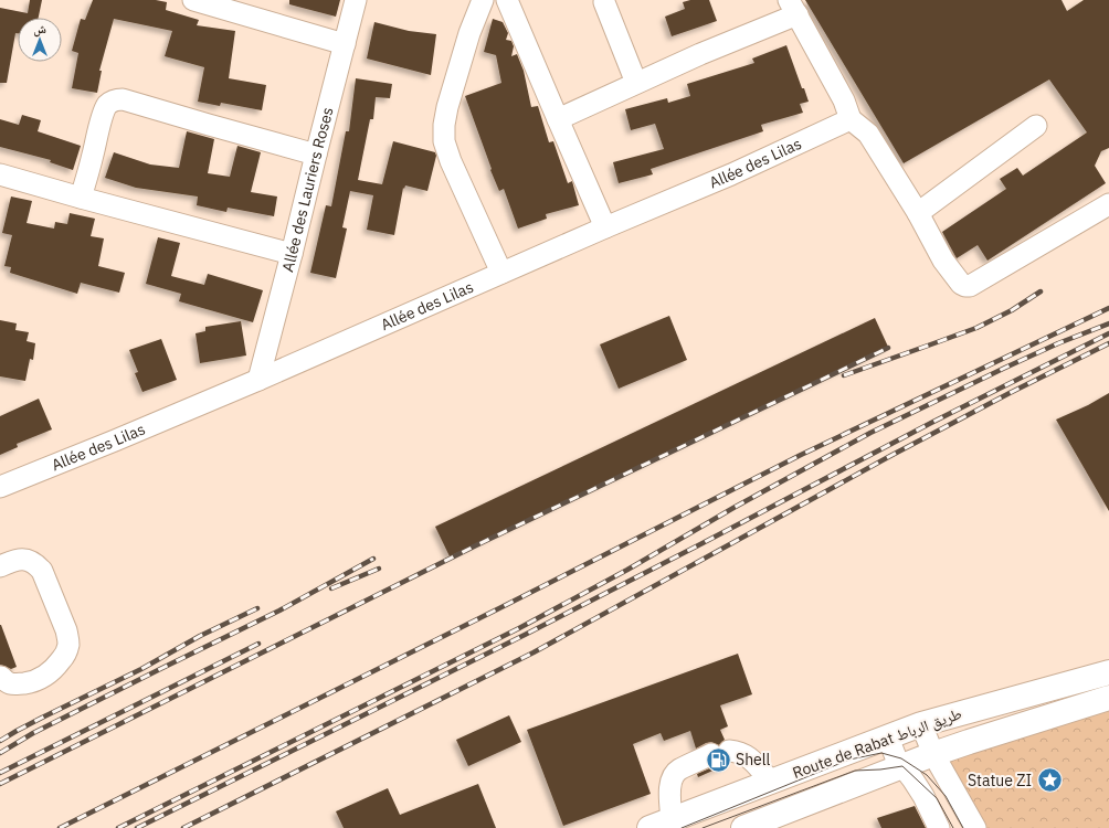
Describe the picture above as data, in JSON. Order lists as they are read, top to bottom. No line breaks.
{"streets":{"main road":["Route de Rabat طريق الرباط"],"street":["Allée des Lilas","Allée des Lauriers Roses"]},"crossings":[["Allée des Lilas","Allée des Lauriers Roses"]],"places":{"fuel station":["Shell"],"place":["Statue ZI"]},"north":"top"}
